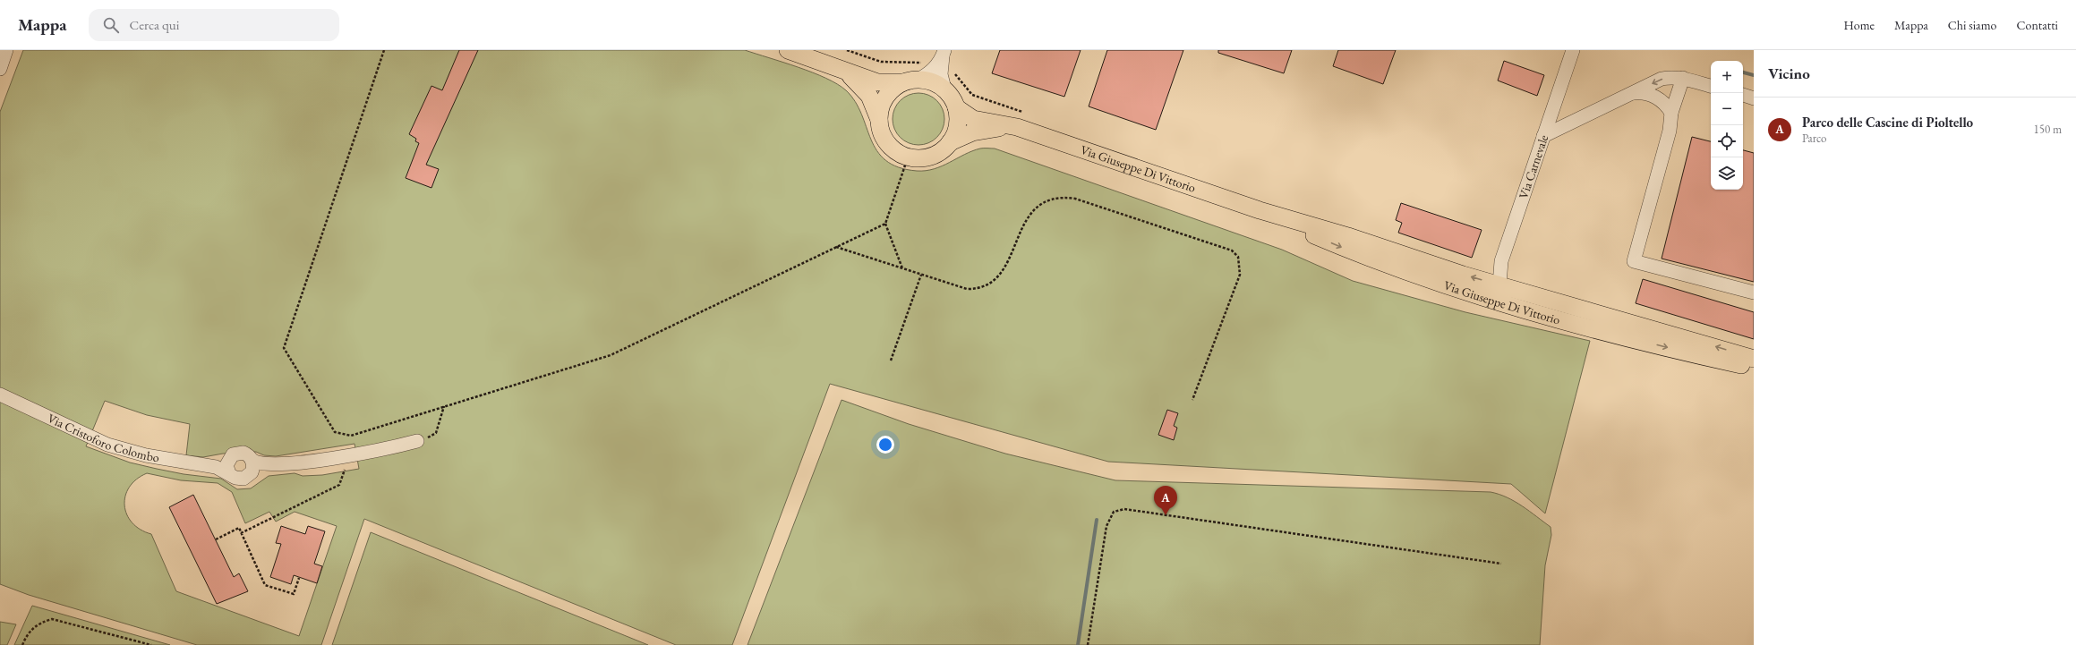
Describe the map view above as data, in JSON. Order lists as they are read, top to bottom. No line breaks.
{"streets":{"main road":["Via Giuseppe Di Vittorio"],"street":["Via Carnevale","Via Cristoforo Colombo"]},"crossings":[["Via Carnevale","Via Giuseppe Di Vittorio"]],"page":{"header":"Mappa","search":"Cerca qui","nav":["Home","Mappa","Chi siamo","Contatti"],"heading":"Vicino","map_buttons":["+","−"],"list":[{"mark":"A","name":"Parco delle Cascine di Pioltello","note":"Parco","value":"150 m"}],"pins":"A"}}
